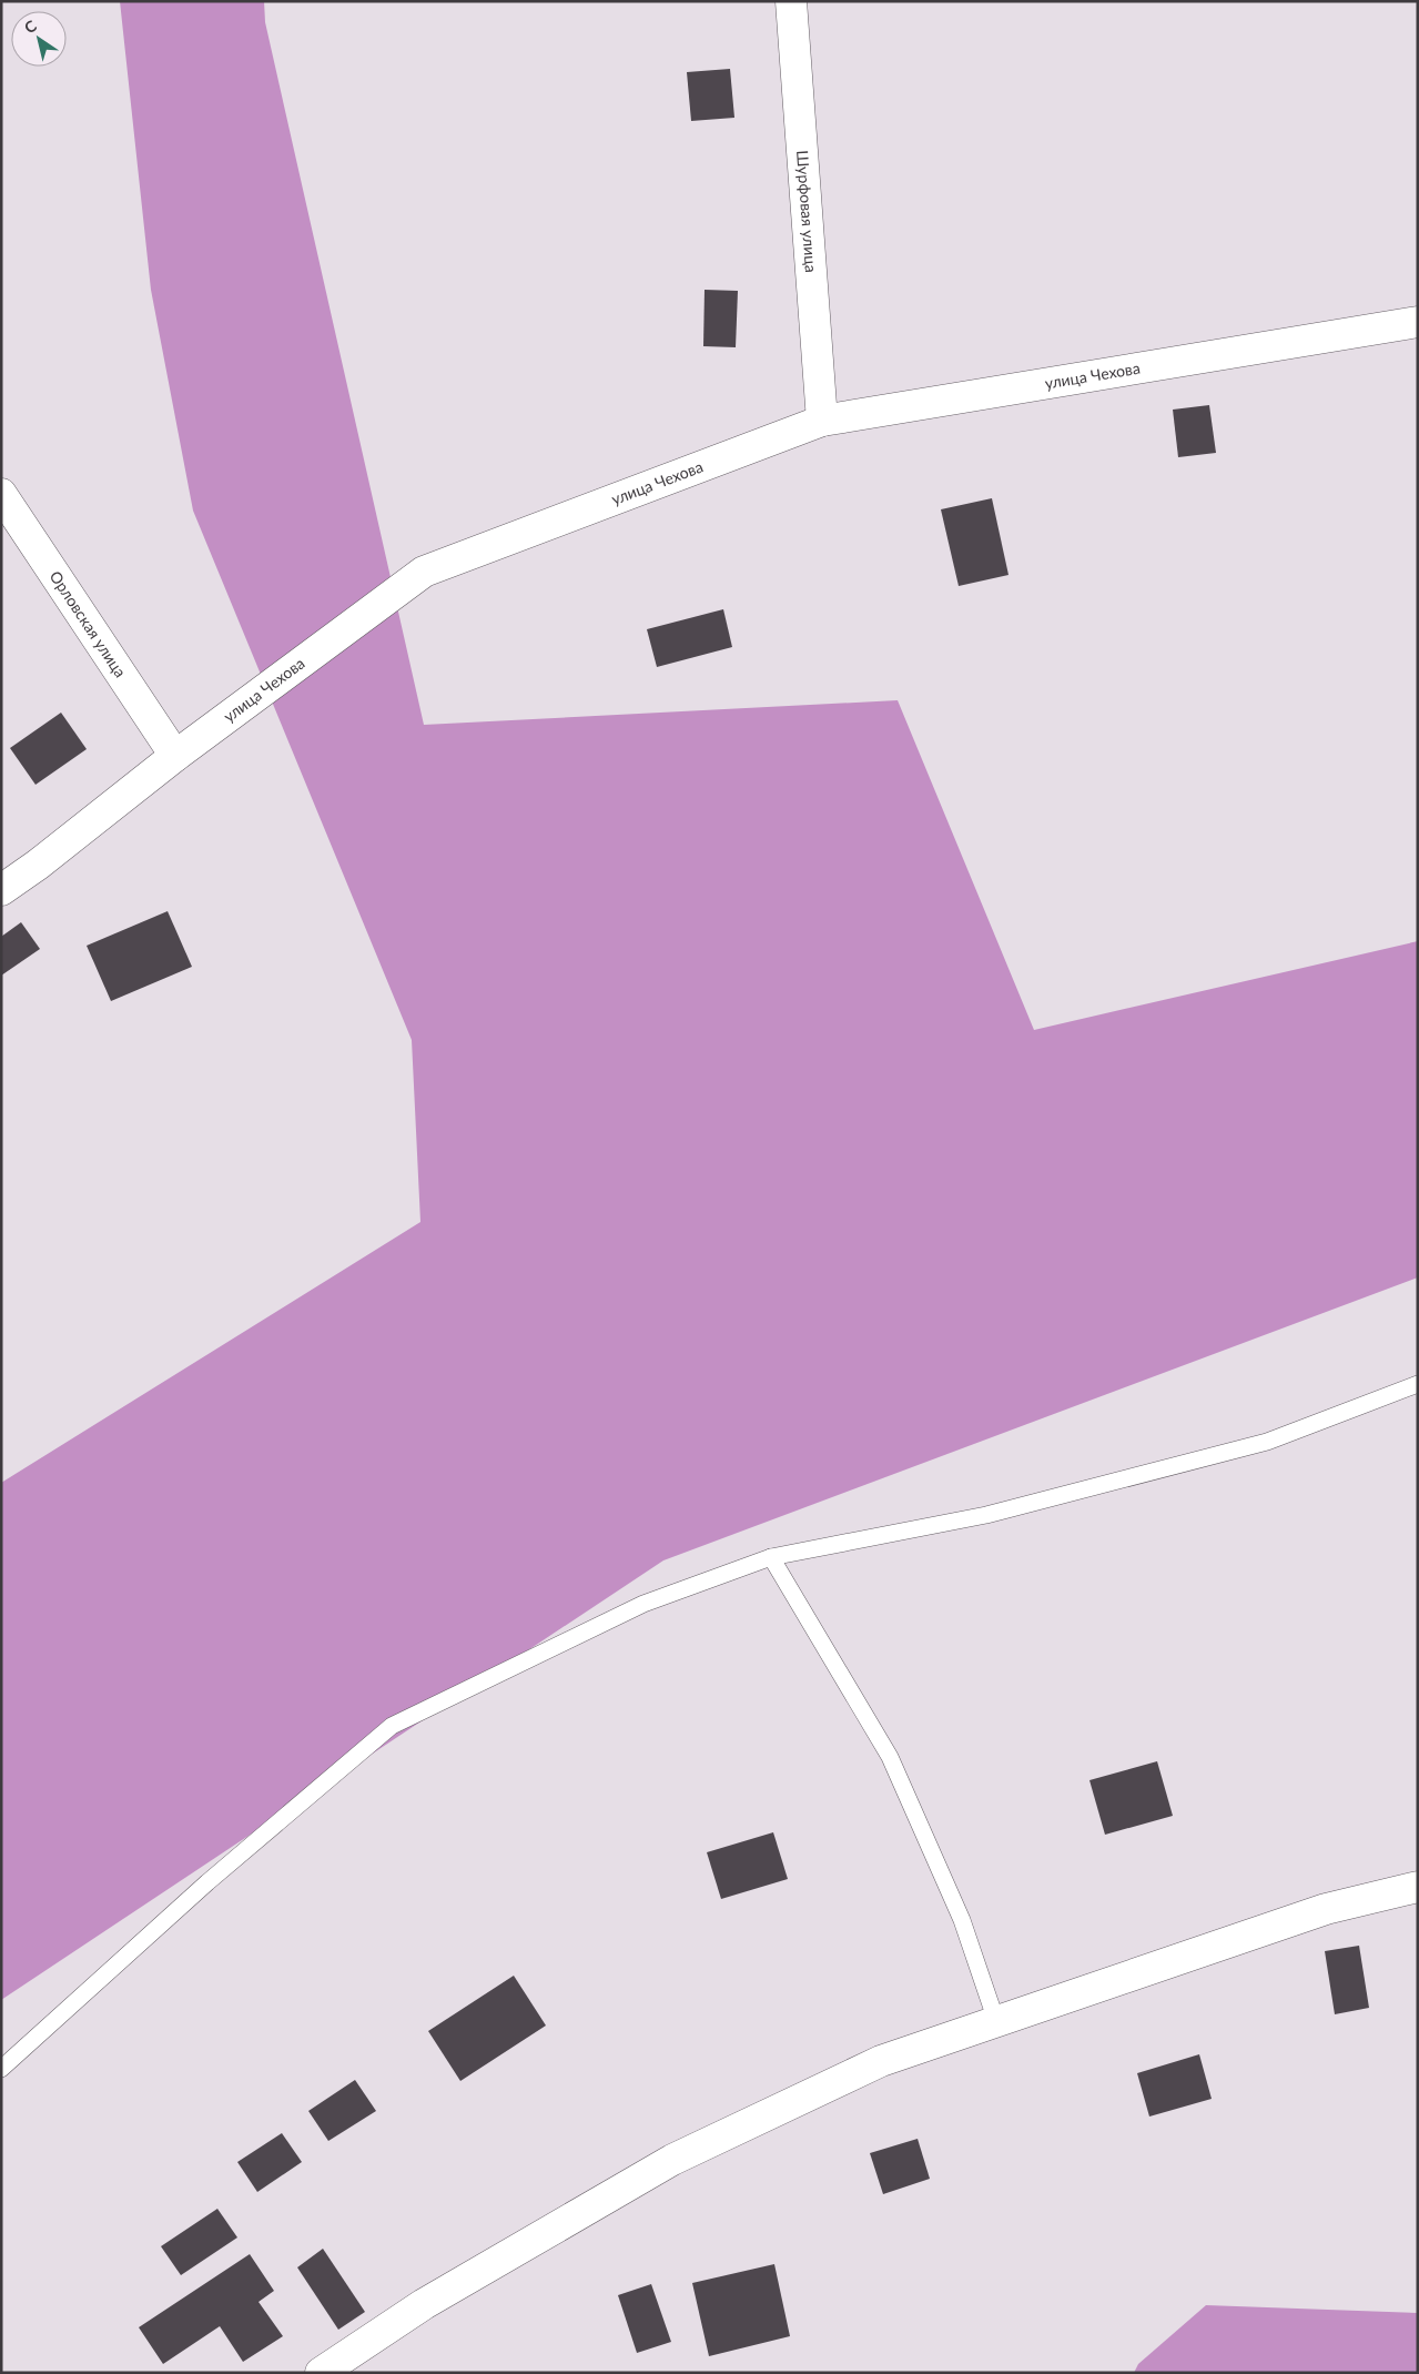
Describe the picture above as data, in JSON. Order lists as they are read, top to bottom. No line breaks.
{"streets":{"street":["Шурфовая улица","улица Чехова","Орловская улица"]},"crossings":[["Шурфовая улица","улица Чехова"],["улица Чехова","Орловская улица"]],"north":"top left"}
